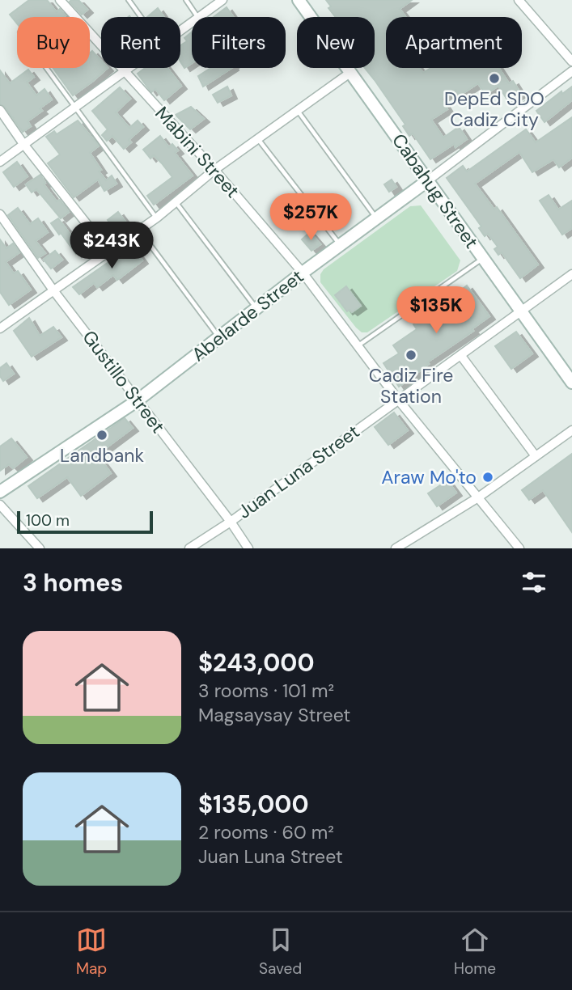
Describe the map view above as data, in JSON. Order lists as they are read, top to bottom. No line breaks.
{"streets":{"street":["Mabini Street","Cabahug Street","Abelarde Street","Gustillo Street","Juan Luna Street"]},"crossings":[["Mabini Street","Abelarde Street"],["Mabini Street","Juan Luna Street"],["Cabahug Street","Abelarde Street"],["Cabahug Street","Juan Luna Street"],["Abelarde Street","Gustillo Street"],["Gustillo Street","Juan Luna Street"]],"places":["DepEd SDO Cadiz City","Cadiz Fire Station","Landbank","Araw Mo'to"],"scale_bar":"100 m","page":{"chip":["Buy","Rent","Filters","New","Apartment"],"price":["$257K","$243K","$135K"],"scale":"100 m","heading":"3 homes","list":[{"name":"$243,000","note":"3 rooms · 101 m² · Magsaysay Street"},{"name":"$135,000","note":"2 rooms · 60 m² · Juan Luna Street"}],"tabs":["Map","Saved","Home"]}}
